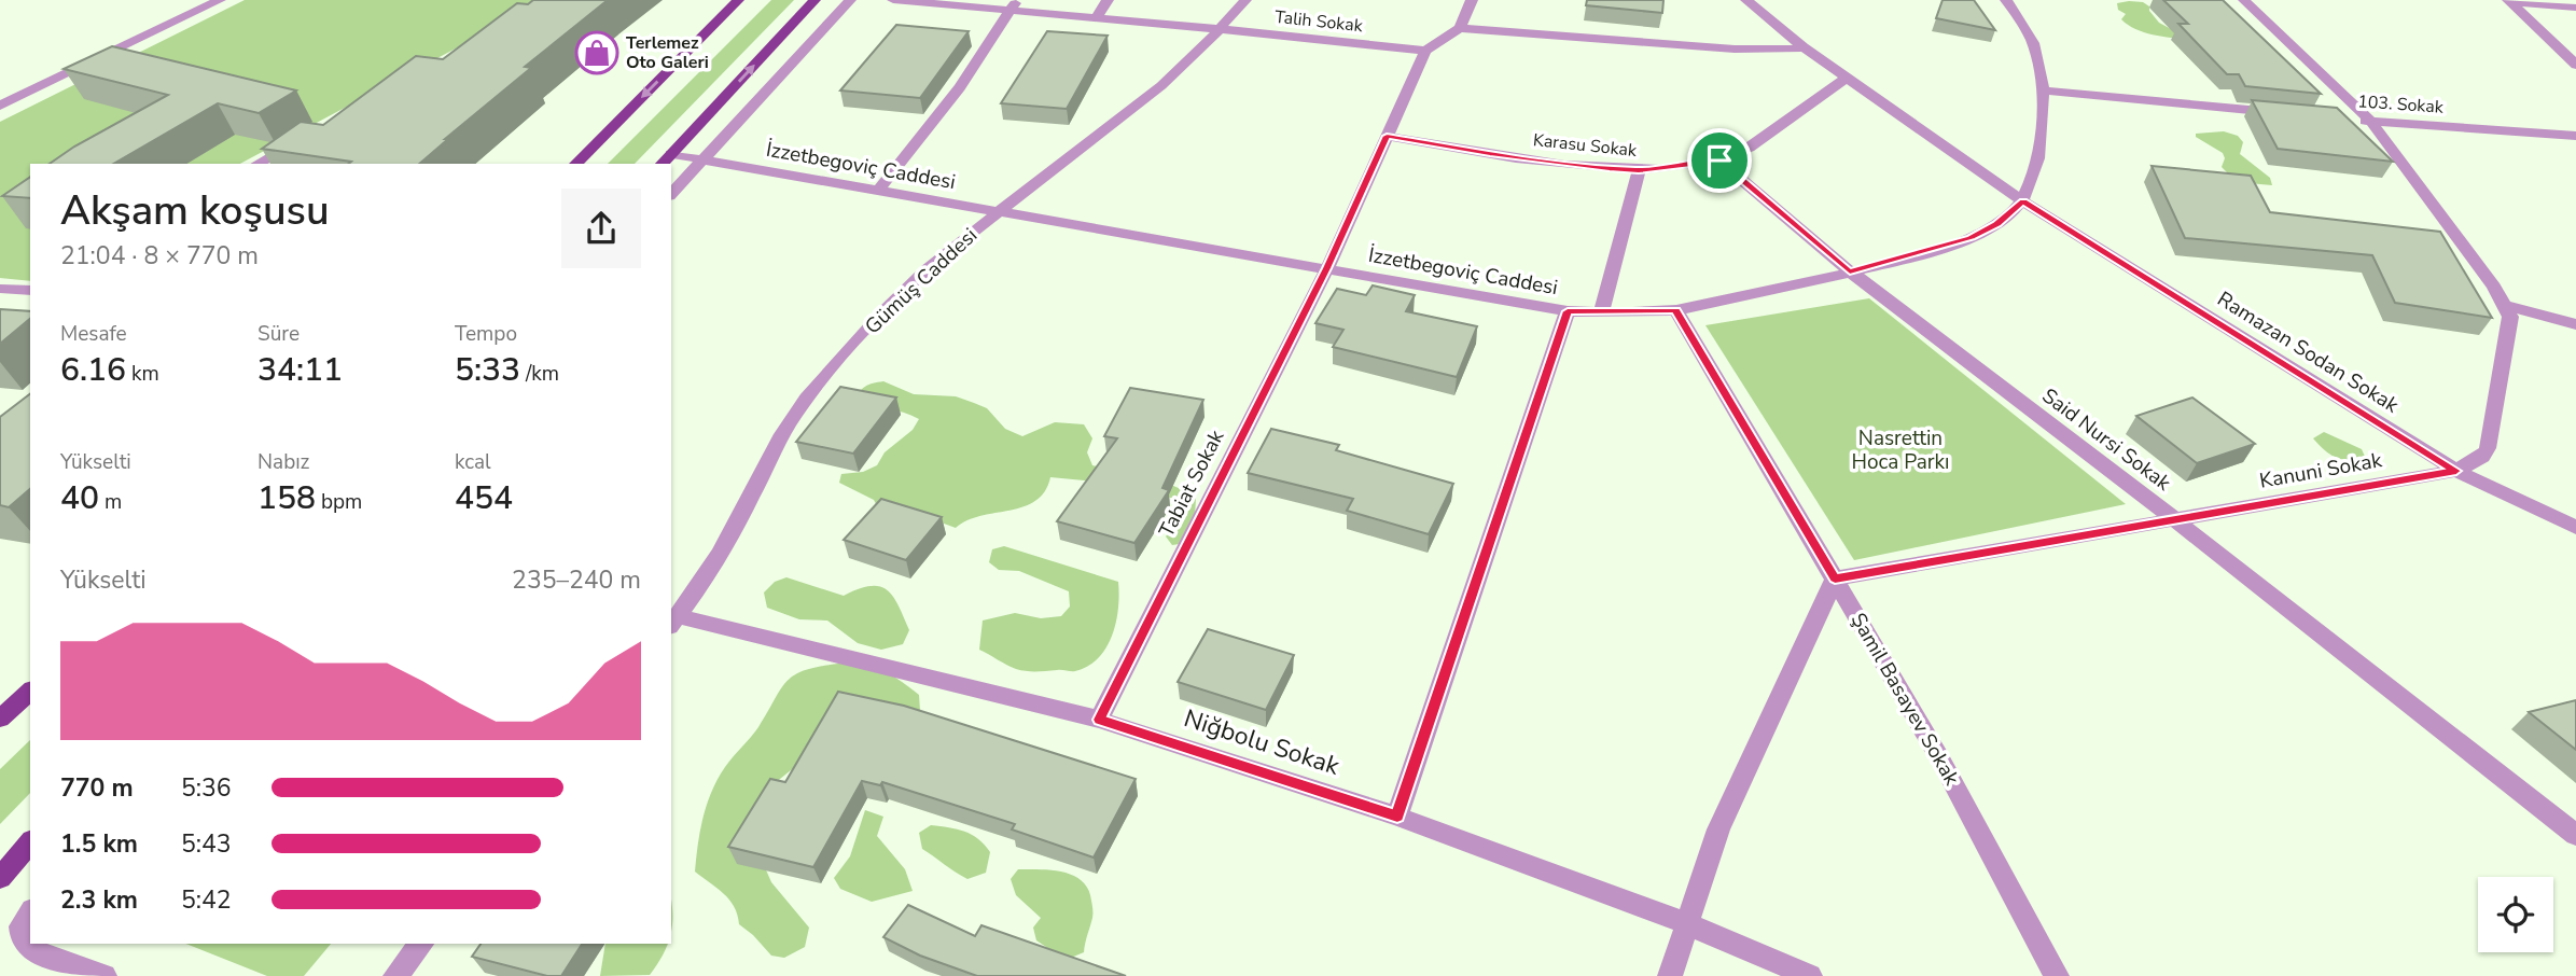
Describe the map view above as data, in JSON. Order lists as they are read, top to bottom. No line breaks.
{"streets":{"street":["Talih Sokak","103. Sokak","Karasu Sokak","İzzetbegoviç Caddesi","Gümüş Caddesi","Ramazan Sodan Sokak","Said Nursi Sokak","Kanuni Sokak","Tabiat Sokak","Şamil Basayev Sokak","Niğbolu Sokak"]},"crossings":[["Talih Sokak","Gümüş Caddesi"],["Talih Sokak","Tabiat Sokak"],["Karasu Sokak","Ramazan Sodan Sokak"],["Karasu Sokak","Said Nursi Sokak"],["Karasu Sokak","Tabiat Sokak"],["İzzetbegoviç Caddesi","Gümüş Caddesi"],["İzzetbegoviç Caddesi","Ramazan Sodan Sokak"],["İzzetbegoviç Caddesi","Said Nursi Sokak"],["İzzetbegoviç Caddesi","Tabiat Sokak"],["İzzetbegoviç Caddesi","Şamil Basayev Sokak"],["Gümüş Caddesi","Niğbolu Sokak"],["Ramazan Sodan Sokak","Kanuni Sokak"],["Said Nursi Sokak","Kanuni Sokak"],["Kanuni Sokak","Şamil Basayev Sokak"],["Tabiat Sokak","Niğbolu Sokak"]],"parks":["Nasrettin Hoca Parkı"],"places":{"shop":["Terlemez Oto Galeri"]},"page":{"heading":["Akşam koşusu","21:04 · 8 × 770 m"],"stats":[["Mesafe","6.16 km"],["Süre","34:11"],["Tempo","5:33 /km"],["Yükselti","40 m"],["Nabız","158 bpm"],["kcal","454"]],"chart":["Yükselti","235–240 m"],"list":[{"name":"770 m","note":"5:36"},{"name":"1.5 km","note":"5:43"},{"name":"2.3 km","note":"5:42"}]}}
